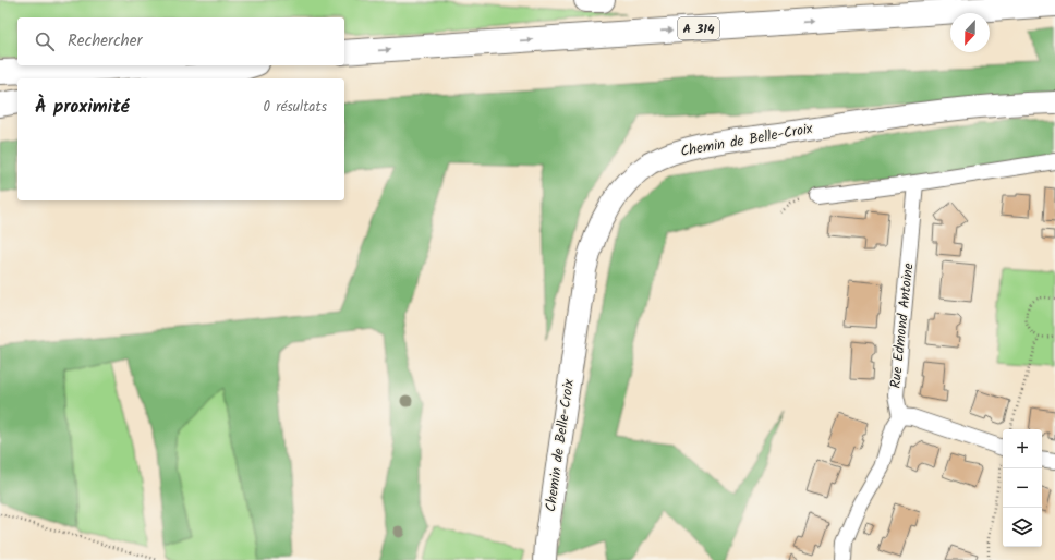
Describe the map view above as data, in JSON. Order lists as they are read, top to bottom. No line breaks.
{"streets":{"highway":["A 314"],"street":["Chemin de Belle-Croix","Rue Edmond Antoine"]},"north":"bottom","page":{"search":"Rechercher","heading":["À proximité","0 résultats"],"map_buttons":["+","−"]}}
